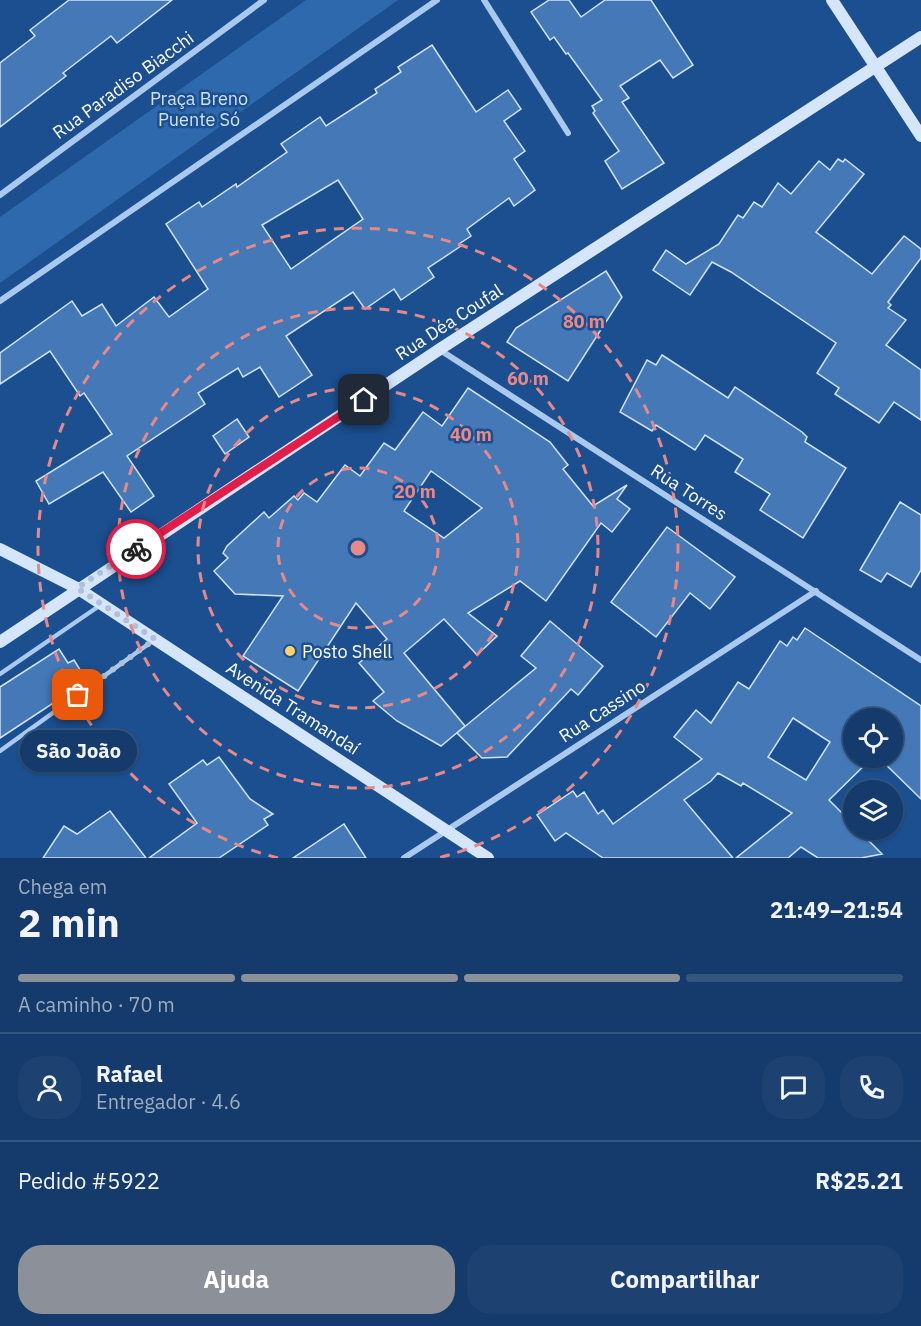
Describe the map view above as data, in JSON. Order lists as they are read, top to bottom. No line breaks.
{"streets":{"main road":["Rua Déa Coufal","Avenida Tramandaí"],"street":["Rua Paradiso Biacchi","Rua Torres","Rua Cassino"]},"crossings":[["Rua Déa Coufal","Rua Torres"],["Rua Déa Coufal","Avenida Tramandaí"],["Rua Torres","Rua Cassino"],["Avenida Tramandaí","Rua Cassino"]],"parks":["Praça Breno Puente Só"],"places":["Posto Shell","São João"],"page":{"bubble":"São João","heading":["2 min","Chega em","21:49–21:54"],"panel":["Rafael","Entregador · 4.6","Pedido #5922","R$25.21"],"bar":"A caminho · 70 m","buttons":["Ajuda","Compartilhar"]},"rings":["80 m","60 m","40 m","20 m"]}
